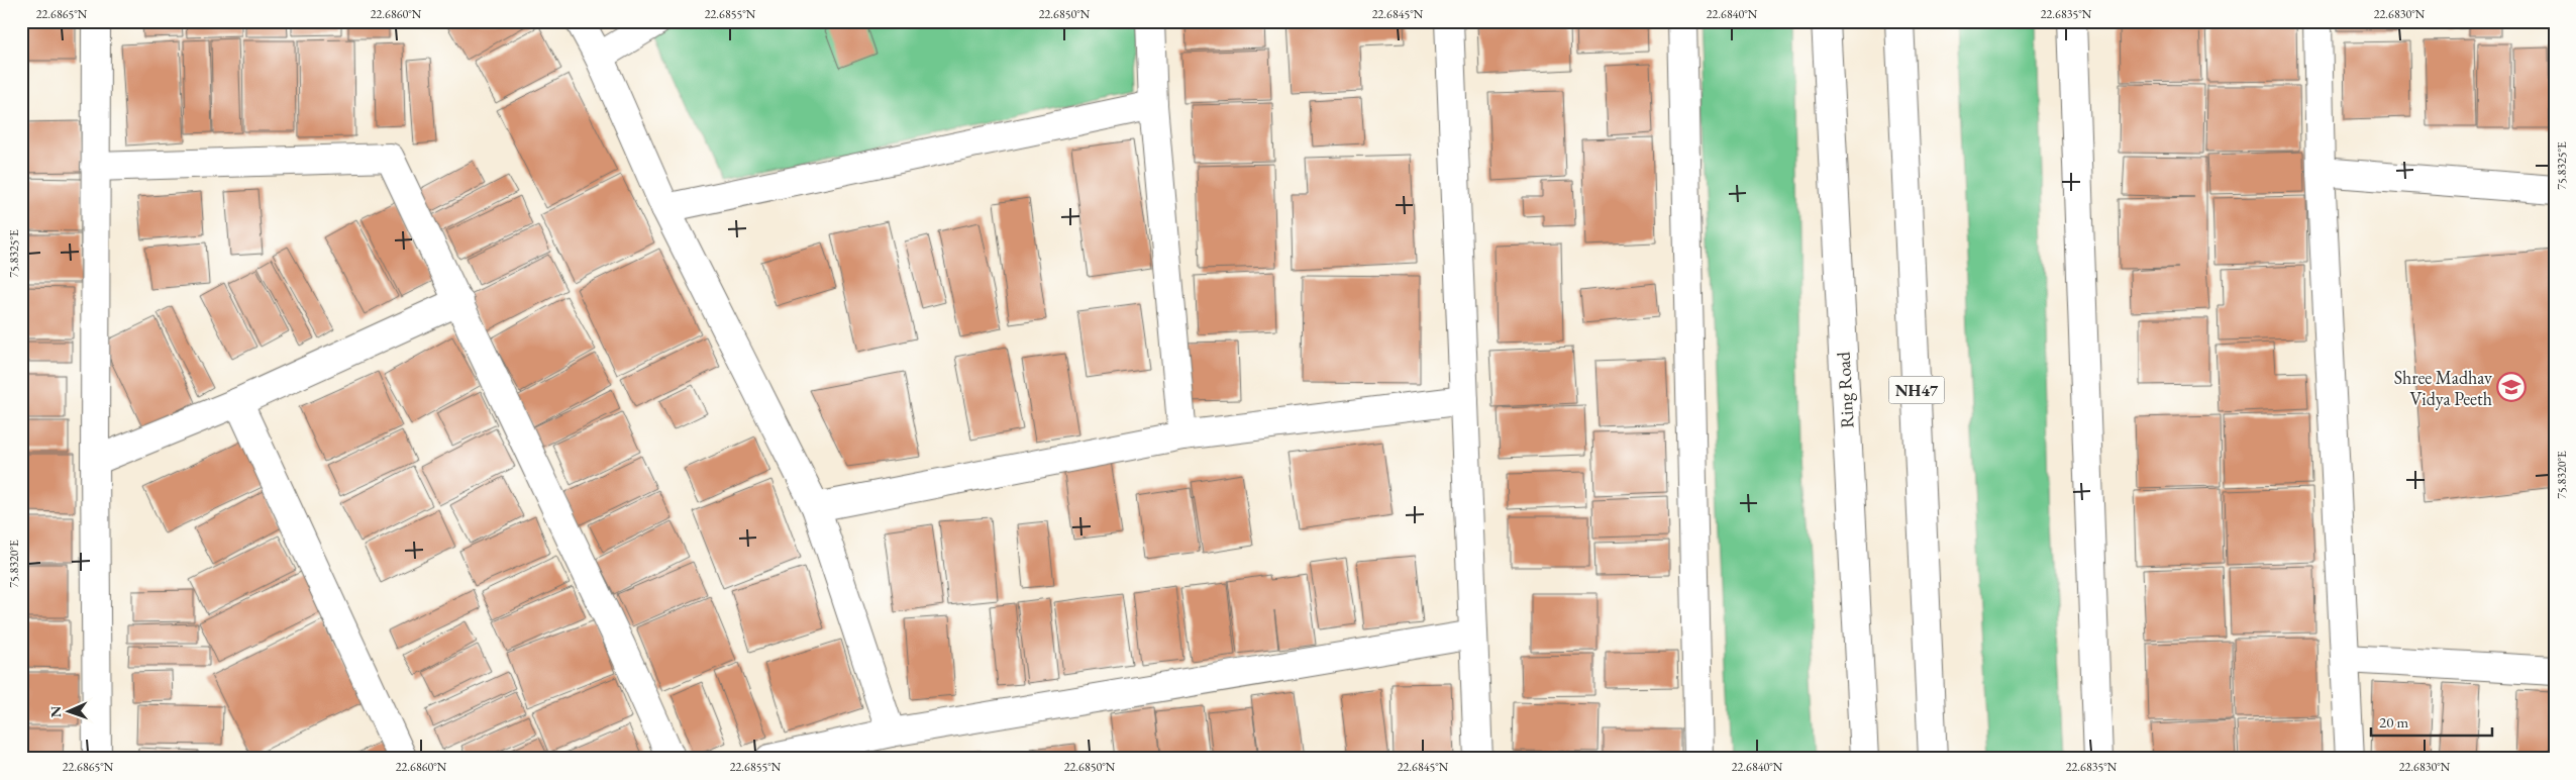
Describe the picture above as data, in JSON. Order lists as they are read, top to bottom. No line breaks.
{"streets":{"main road":["Ring Road","NH47"]},"places":{"school or university":["Shree Madhav Vidya Peeth"]},"scale_bar":"20 m","north":"left","coordinates":["22.6865°N","22.6860°N","22.6855°N","22.6850°N","22.6845°N","22.6840°N","22.6835°N","22.6830°N","75.8325°E","75.8320°E"]}
